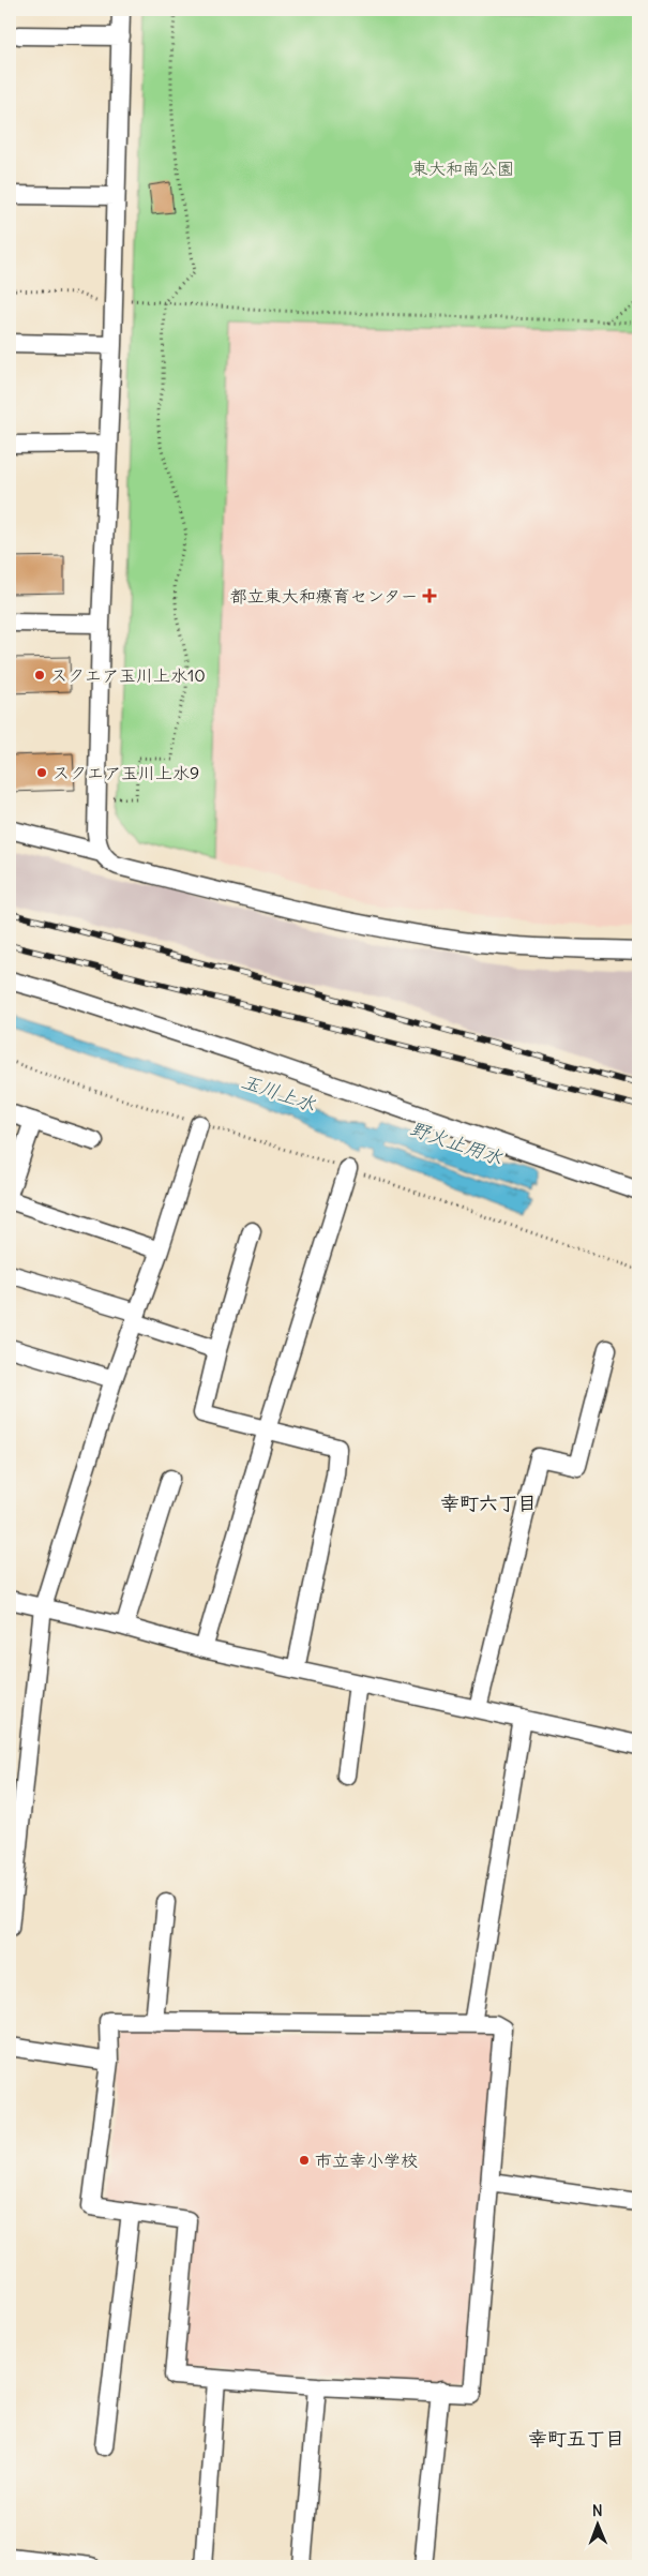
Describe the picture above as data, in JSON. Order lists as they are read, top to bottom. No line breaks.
{"districts":["幸町六丁目","幸町五丁目"],"water":["玉川上水","野火止用水"],"parks":["東大和南公園"],"places":{"health":["都立東大和療育センター"],"other":["スクエア玉川上水10","スクエア玉川上水9","市立幸小学校"]},"north":"top"}
